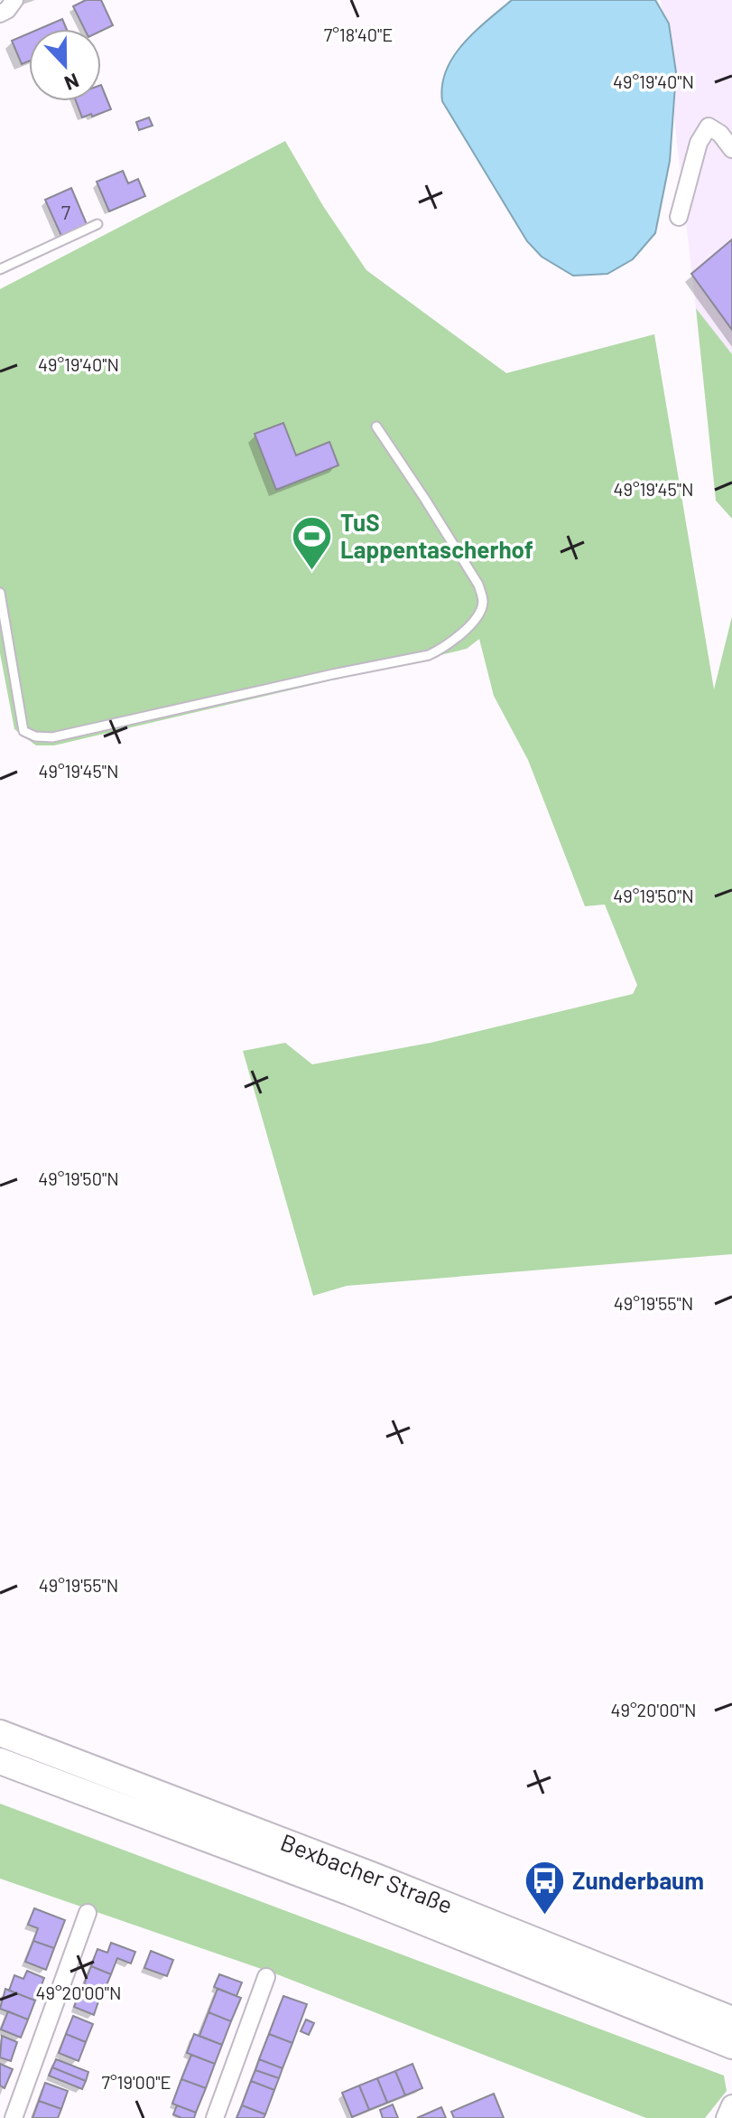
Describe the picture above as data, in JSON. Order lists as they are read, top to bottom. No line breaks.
{"streets":{"main road":["Bexbacher Straße"]},"places":{"sports":["TuS Lappentascherhof"],"bus stop":["Zunderbaum"]},"house_numbers":["7"],"north":"bottom","coordinates":["7°18'40\"E","49°19'40\"N","49°19'45\"N","49°19'50\"N","49°19'55\"N","49°20'00\"N","7°19'00\"E"]}
